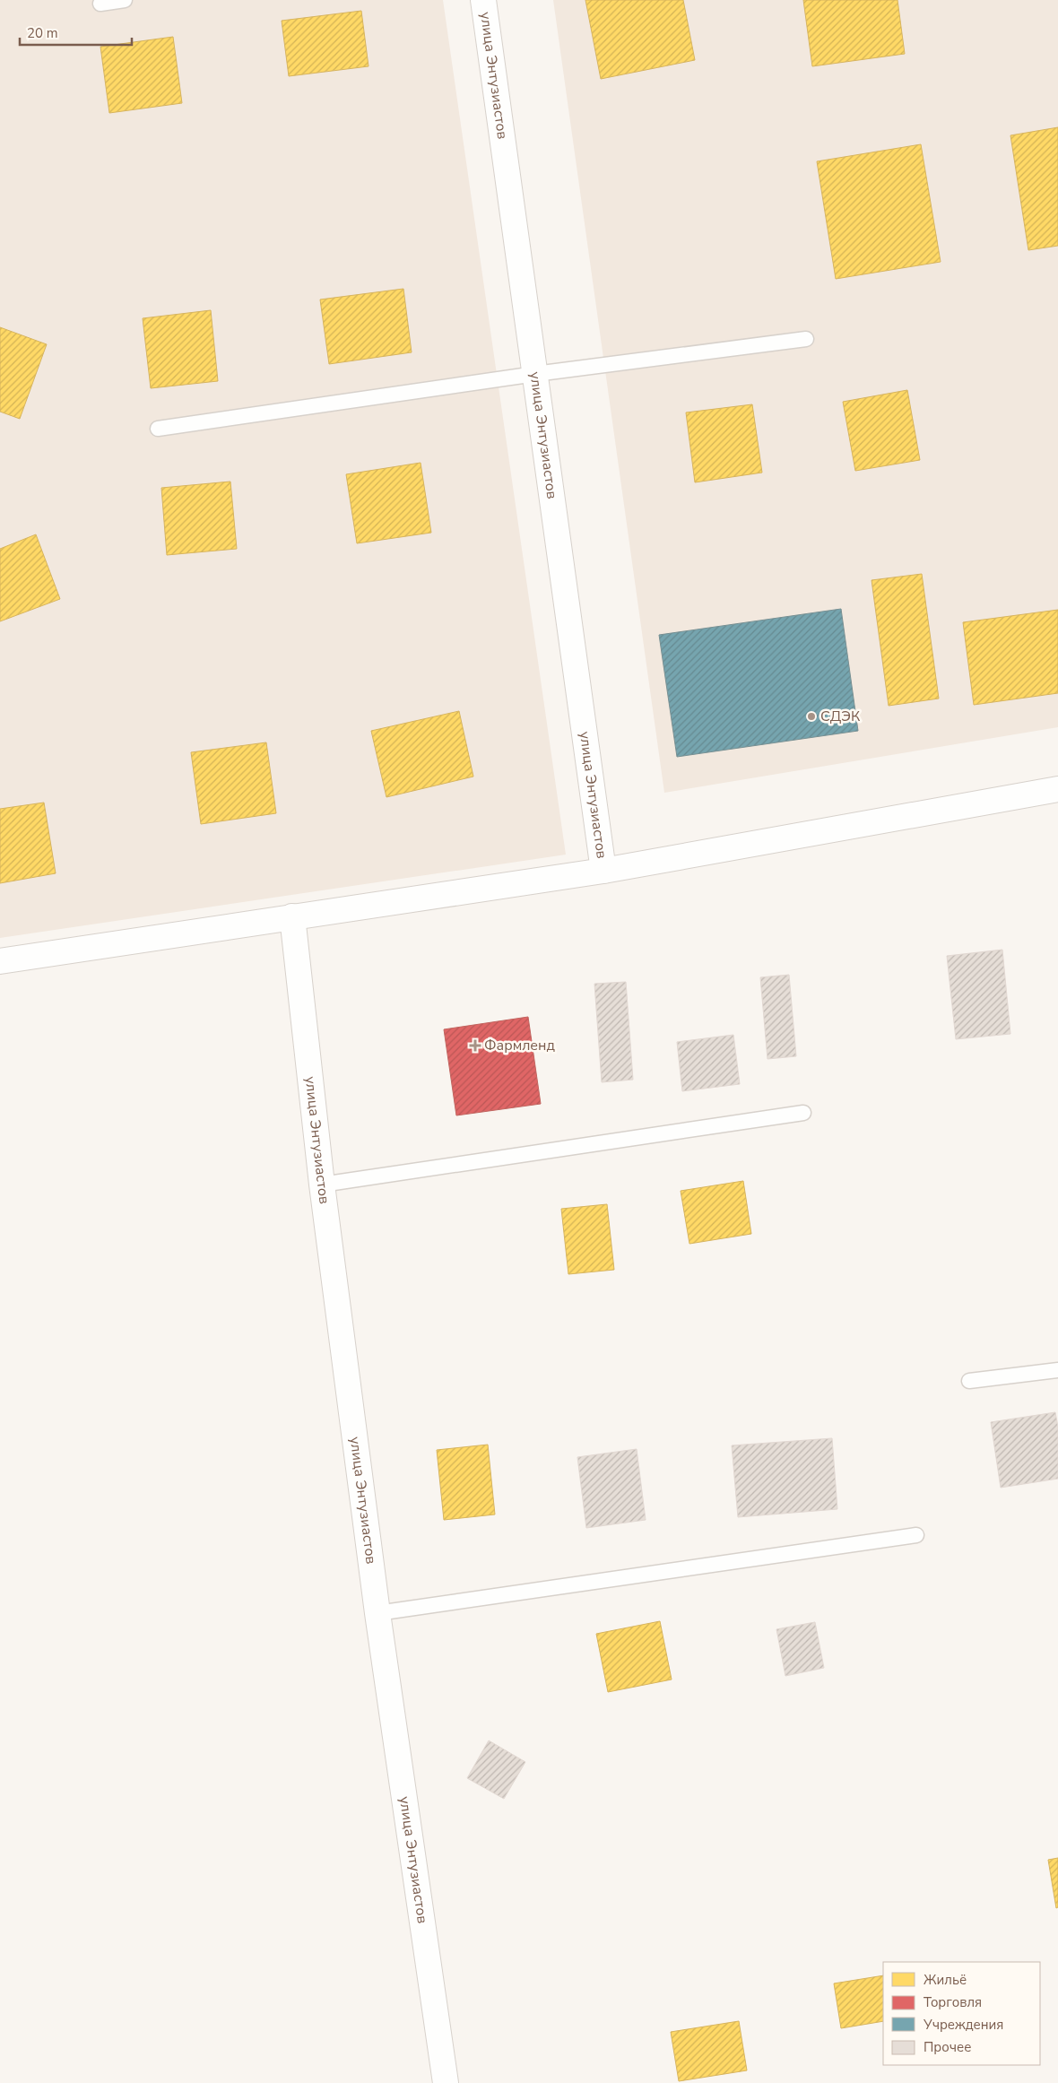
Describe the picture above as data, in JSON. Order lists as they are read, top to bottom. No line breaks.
{"streets":{"street":["улица Энтузиастов"]},"places":{"other":["СДЭК"],"health":["Фармленд"]},"legend":["Жильё","Торговля","Учреждения","Прочее"],"scale_bar":"20 m"}
